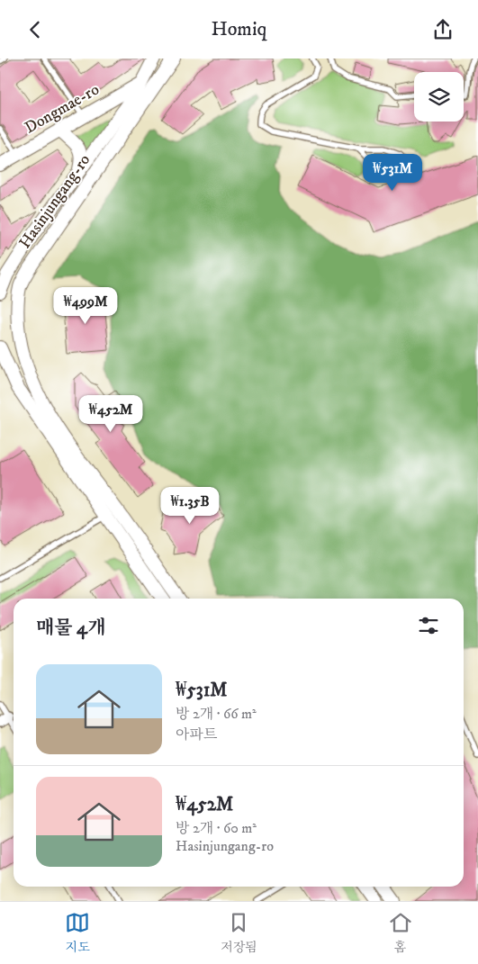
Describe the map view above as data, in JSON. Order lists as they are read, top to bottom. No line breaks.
{"streets":{"street":["Dongmae-ro","Hasinjungang-ro"]},"crossings":[["Dongmae-ro","Hasinjungang-ro"]],"page":{"header":"Homiq","price":["₩531M","₩499M","₩452M","₩1.35B"],"heading":"매물 4개","list":[{"name":"₩531M","note":"방 2개 · 66 m² · 아파트"},{"name":"₩452M","note":"방 2개 · 60 m² · Hasinjungang-ro"}],"tabs":["지도","저장됨","홈"]}}
